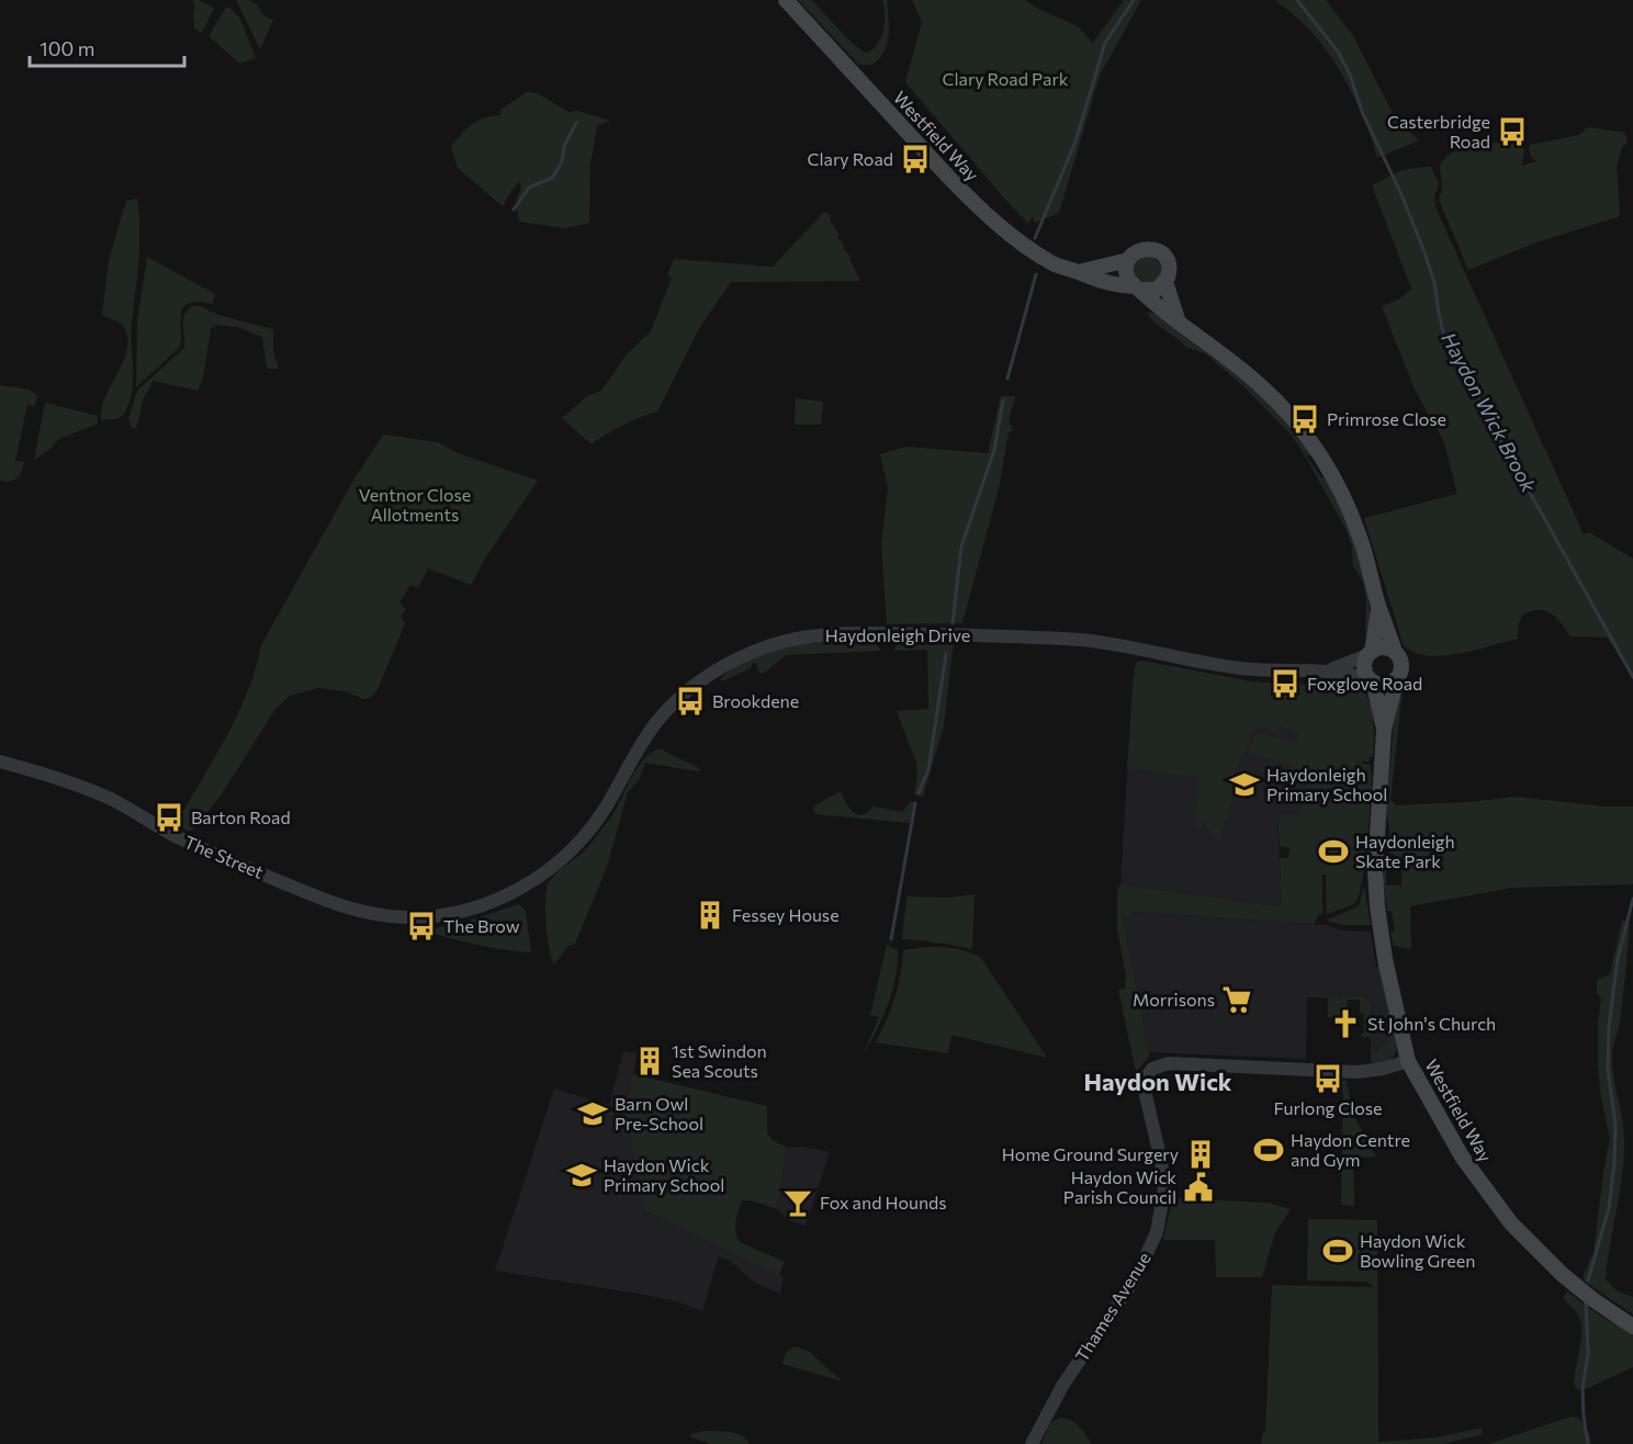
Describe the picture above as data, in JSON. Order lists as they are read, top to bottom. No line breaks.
{"streets":{"main road":["Westfield Way"],"street":["Haydonleigh Drive","The Street","Thames Avenue"]},"crossings":[["Westfield Way","Haydonleigh Drive"],["Westfield Way","Thames Avenue"],["Haydonleigh Drive","The Street"]],"districts":["Haydon Wick"],"water":["Haydon Wick Brook"],"parks":["Clary Road Park","Ventnor Close Allotments"],"places":{"bus stop":["Casterbridge Road","Clary Road","Primrose Close","Foxglove Road","Brookdene","Barton Road","The Brow","Furlong Close"],"school or university":["Haydonleigh Primary School","Barn Owl Pre-School","Haydon Wick Primary School"],"sports":["Haydonleigh Skate Park","Haydon Centre and Gym","Haydon Wick Bowling Green"],"building":["Fessey House","1st Swindon Sea Scouts","Home Ground Surgery"],"supermarket":["Morrisons"],"church":["St John's Church"],"public building":["Haydon Wick Parish Council"],"bar":["Fox and Hounds"]},"scale_bar":"100 m"}
